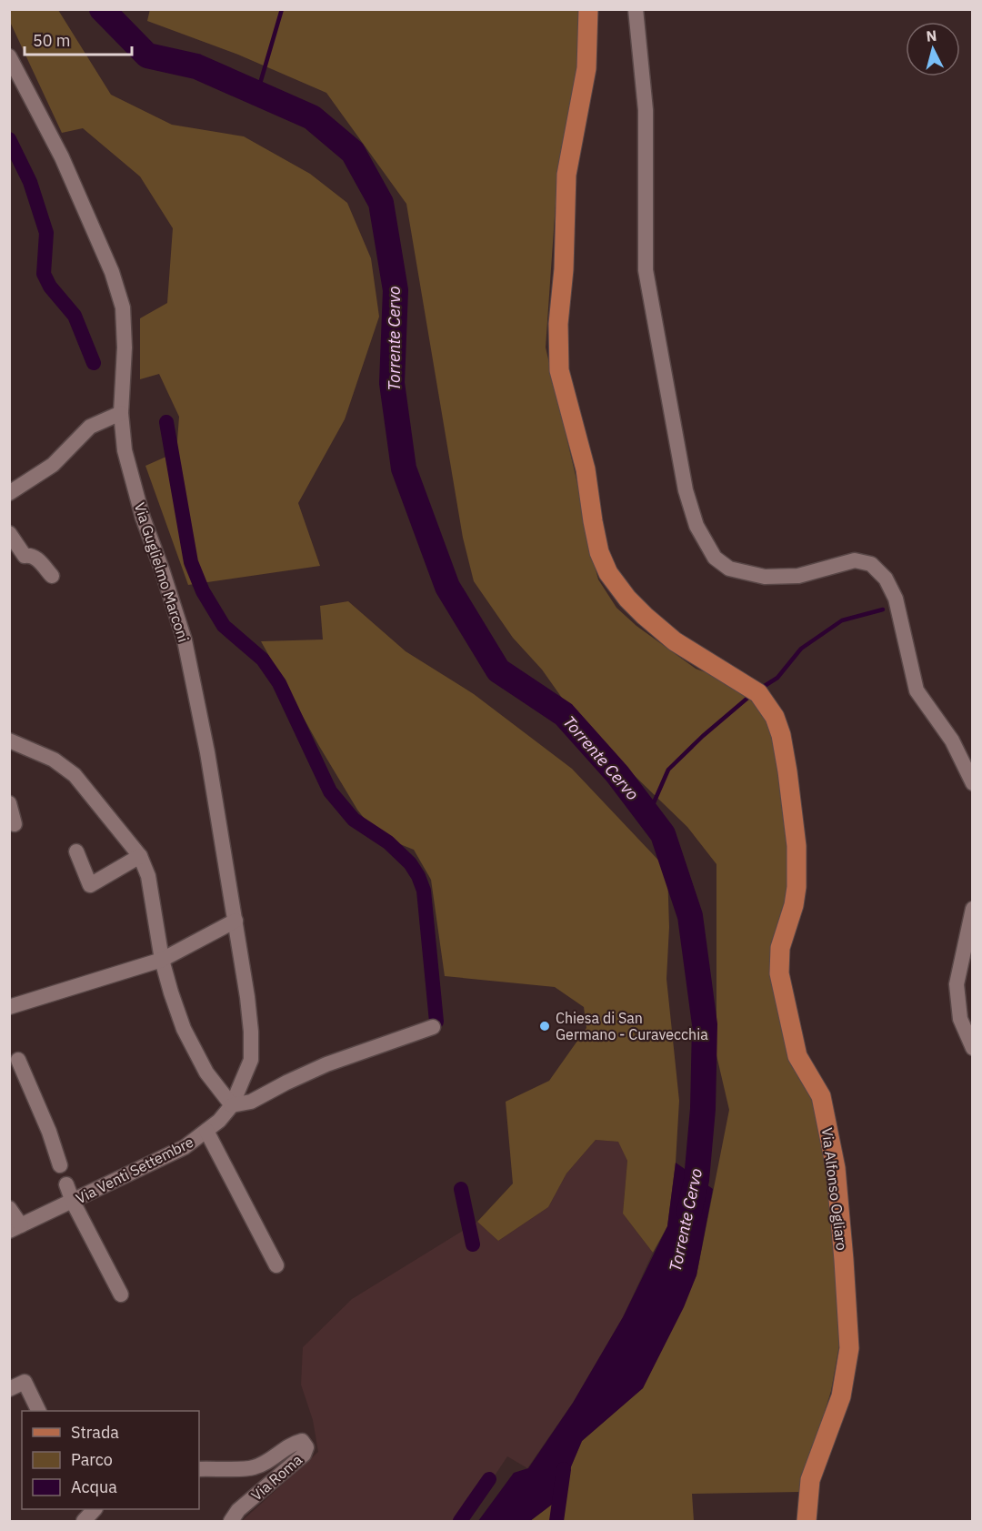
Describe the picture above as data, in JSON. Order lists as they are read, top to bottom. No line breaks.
{"streets":{"main road":["Via Alfonso Ogliaro"],"street":["Via Guglielmo Marconi","Via Venti Settembre","Via Roma"]},"crossings":[["Via Guglielmo Marconi","Via Venti Settembre"]],"water":["Torrente Cervo"],"places":["Chiesa di San Germano - Curavecchia"],"legend":["Strada","Parco","Acqua"],"scale_bar":"50 m","north":"top"}
